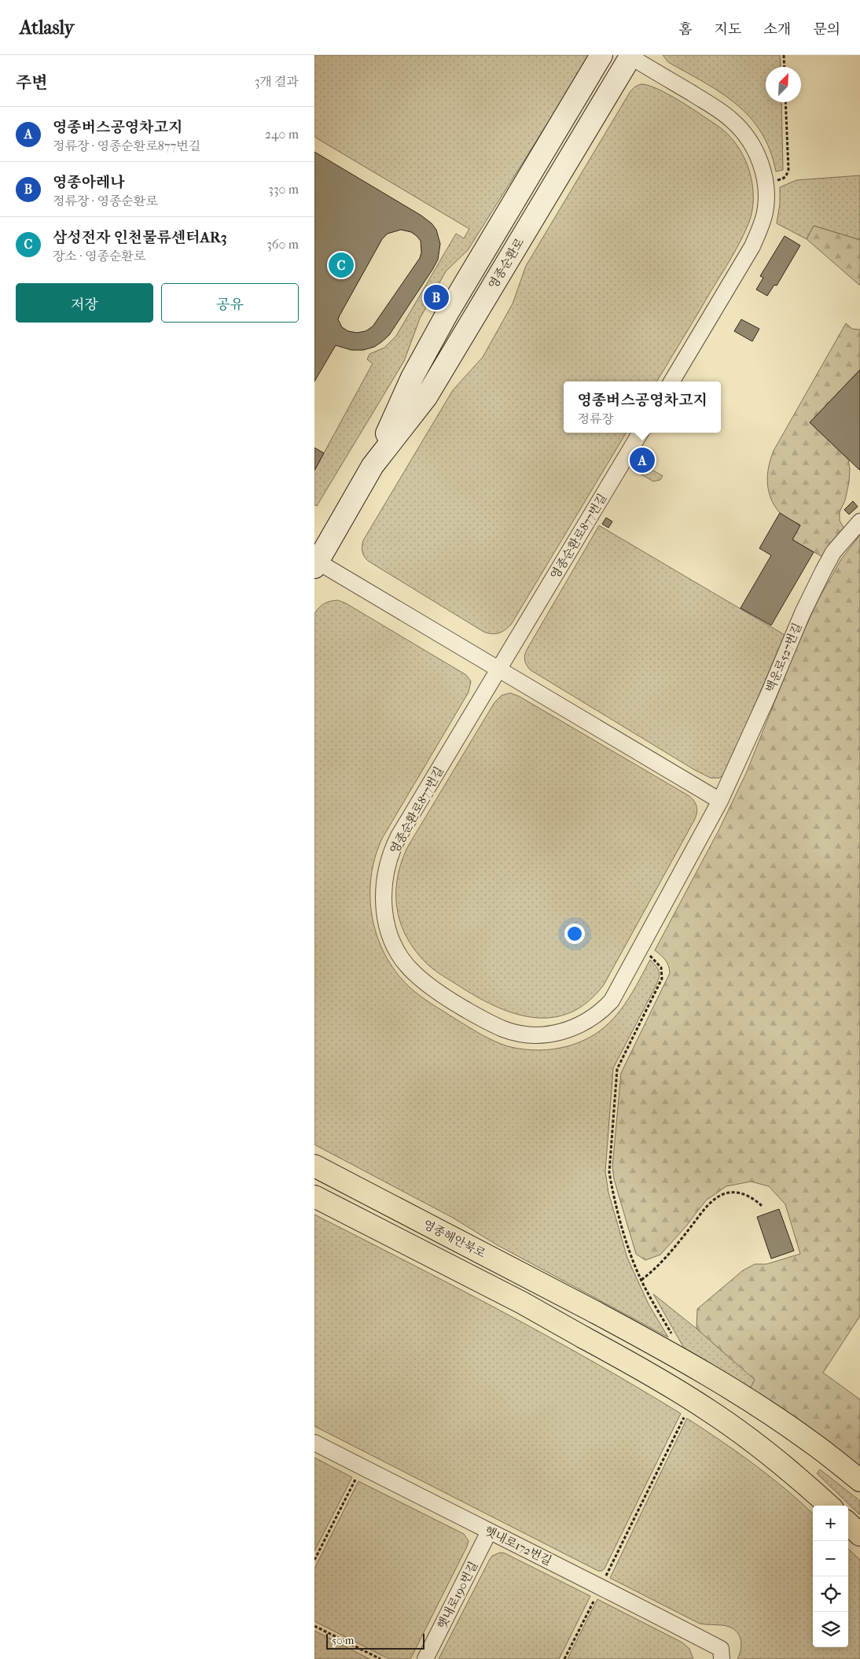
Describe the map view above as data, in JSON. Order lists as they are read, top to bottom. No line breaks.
{"streets":{"highway":["영종해안북로"],"main road":["영종순환로"],"street":["영종순환로877번길","백운로527번길","햇내로172번길","햇내로190번길"]},"crossings":[["영종순환로877번길","백운로527번길"],["햇내로172번길","햇내로190번길"]],"scale_bar":"50 m","north":"top right","page":{"header":"Atlasly","nav":["홈","지도","소개","문의"],"heading":["주변","3개 결과"],"list":[{"mark":"A","name":"영종버스공영차고지","note":"정류장 · 영종순환로877번길","value":"240 m"},{"mark":"B","name":"영종아레나","note":"정류장 · 영종순환로","value":"330 m"},{"mark":"C","name":"삼성전자 인천물류센터AR3","note":"장소 · 영종순환로","value":"360 m"}],"pins":["C","B","A"],"buttons":["저장","공유"],"popup":["영종버스공영차고지","정류장"],"map_buttons":["+","−"],"scale":"50 m"}}
